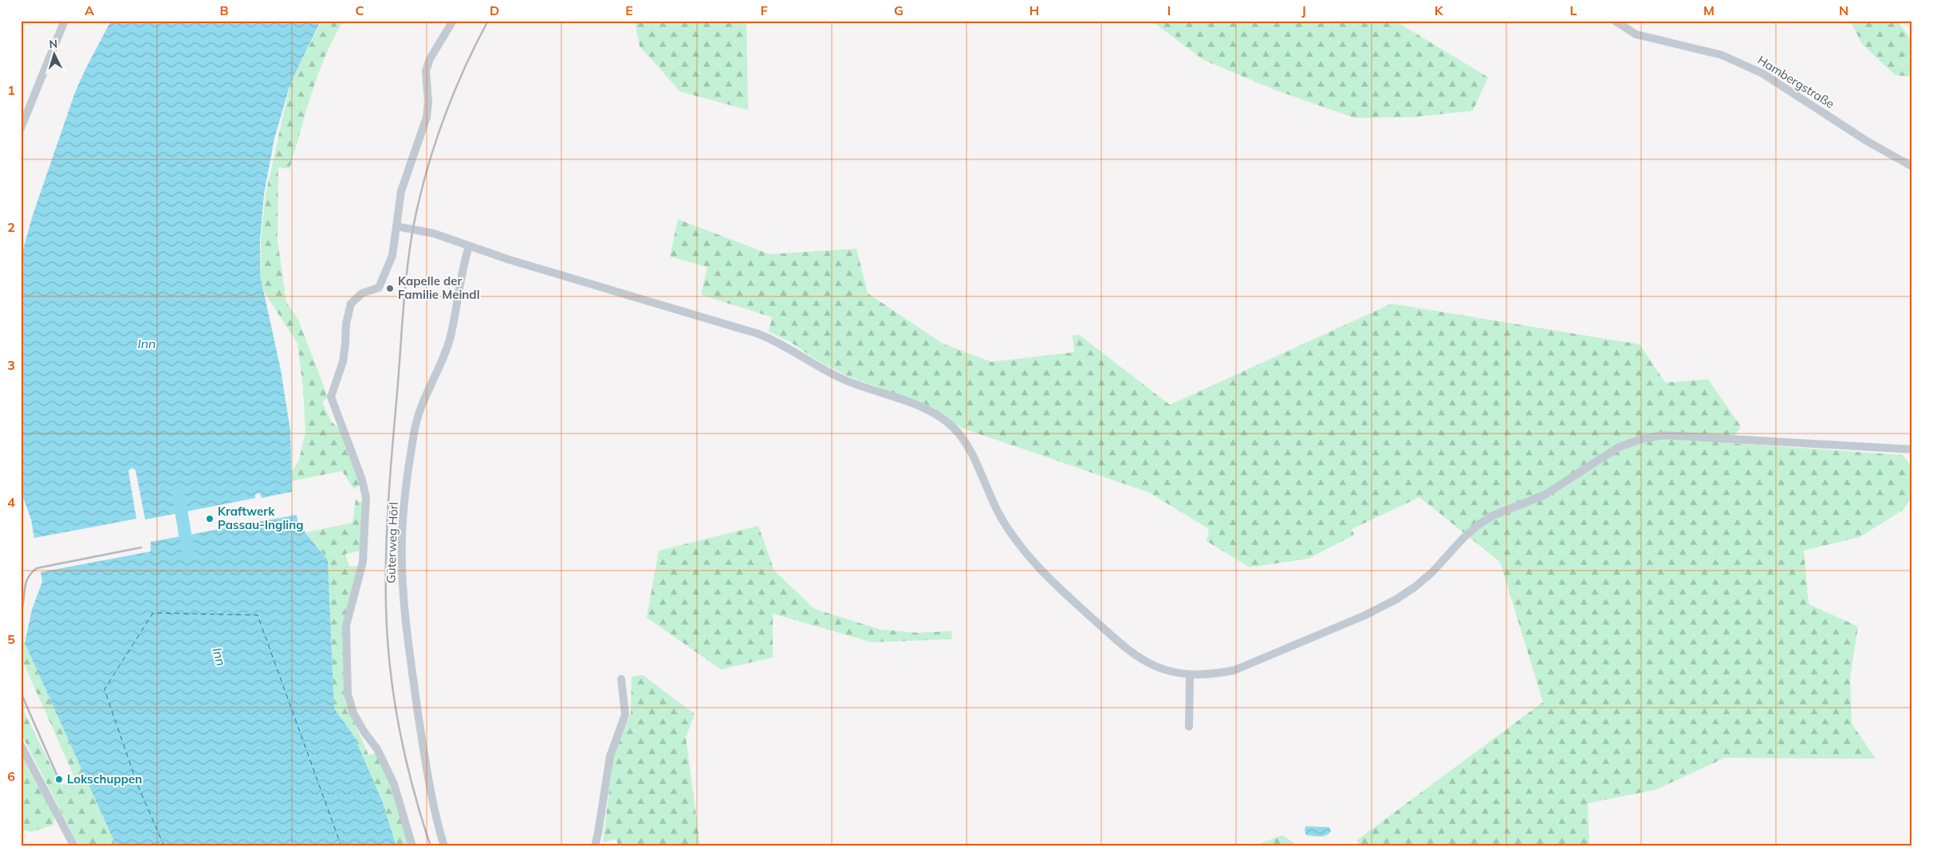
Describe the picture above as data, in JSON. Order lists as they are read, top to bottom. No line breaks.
{"streets":{"street":["Hambergstraße","Güterweg Hörl"]},"water":["Inn"],"places":["Kapelle der Familie Meindl","Kraftwerk Passau-Ingling","Lokschuppen"],"north":"top","grid":{"columns":["A","B","C","D","E","F","G","H","I","J","K","L","M","N"],"rows":["1","2","3","4","5","6"]}}
